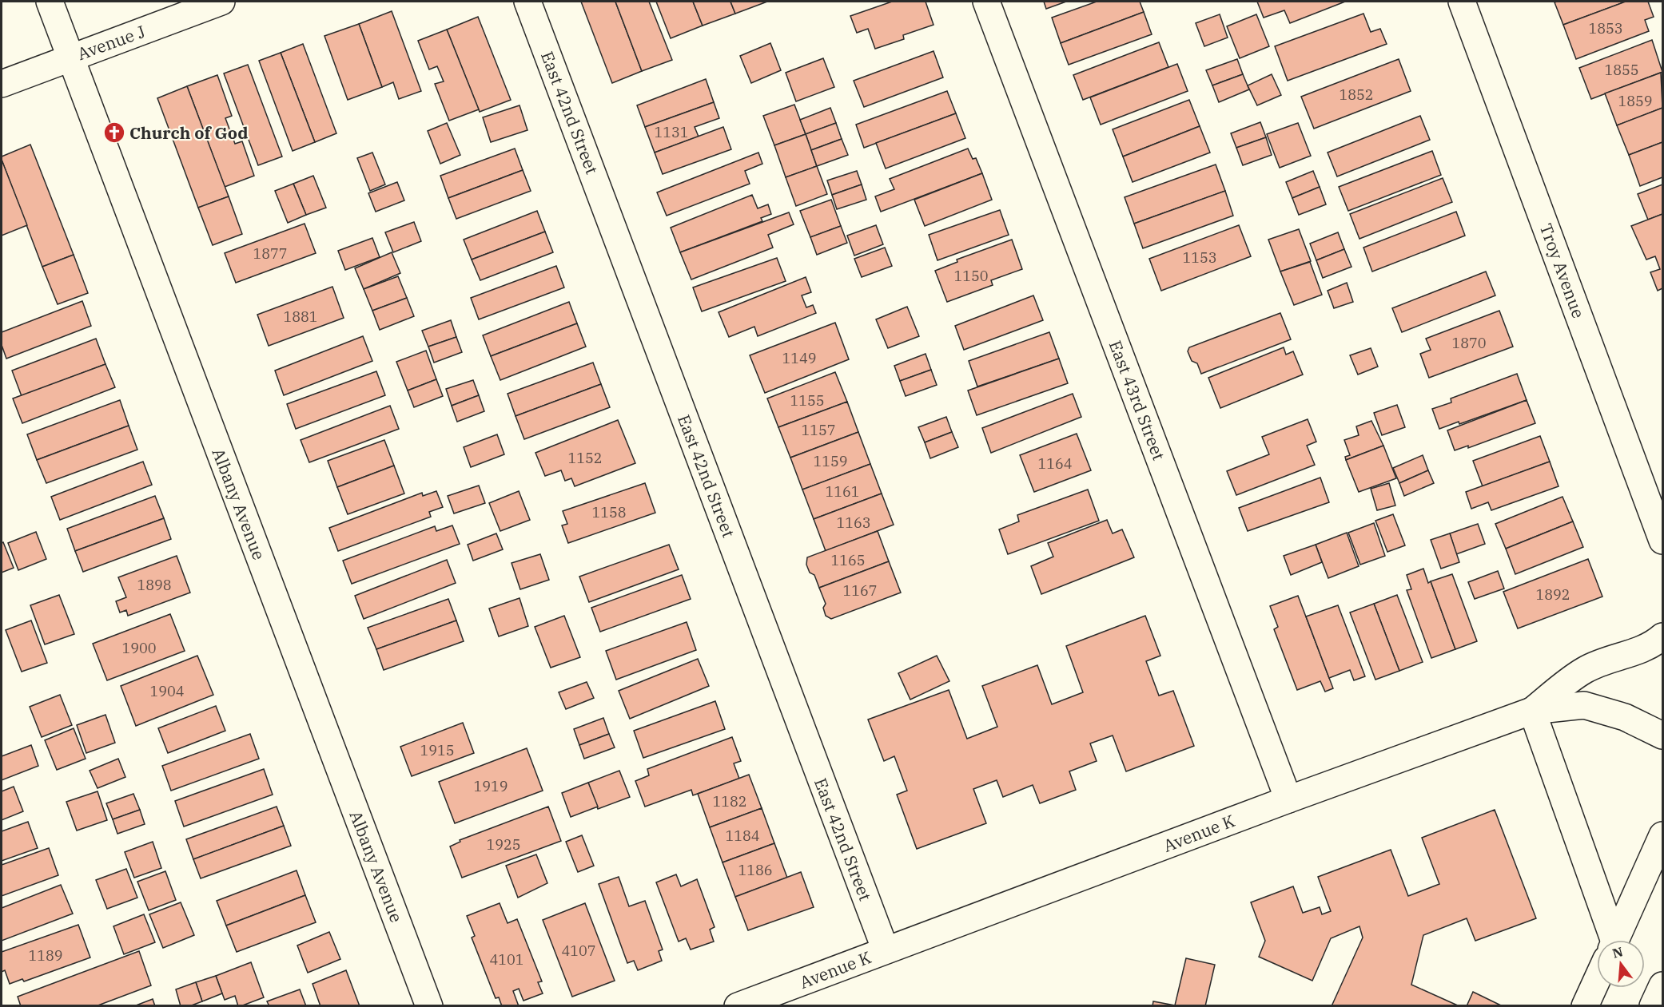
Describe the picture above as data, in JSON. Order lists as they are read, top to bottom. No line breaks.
{"streets":{"street":["Avenue J","East 42nd Street","Troy Avenue","East 43rd Street","Albany Avenue","Avenue K"]},"crossings":[["Avenue J","Albany Avenue"],["East 42nd Street","Avenue K"],["East 43rd Street","Avenue K"]],"places":{"church":["Church of God"]},"house_numbers":["1853","1855","1852","1859","1131","1877","1153","1150","1881","1870","1149","1155","1157","1152","1159","1164","1161","1158","1163","1165","1898","1167","1892","1900","1904","1915","1919","1182","1184","1925","1186","4107","1189","4101"],"north":"top"}
